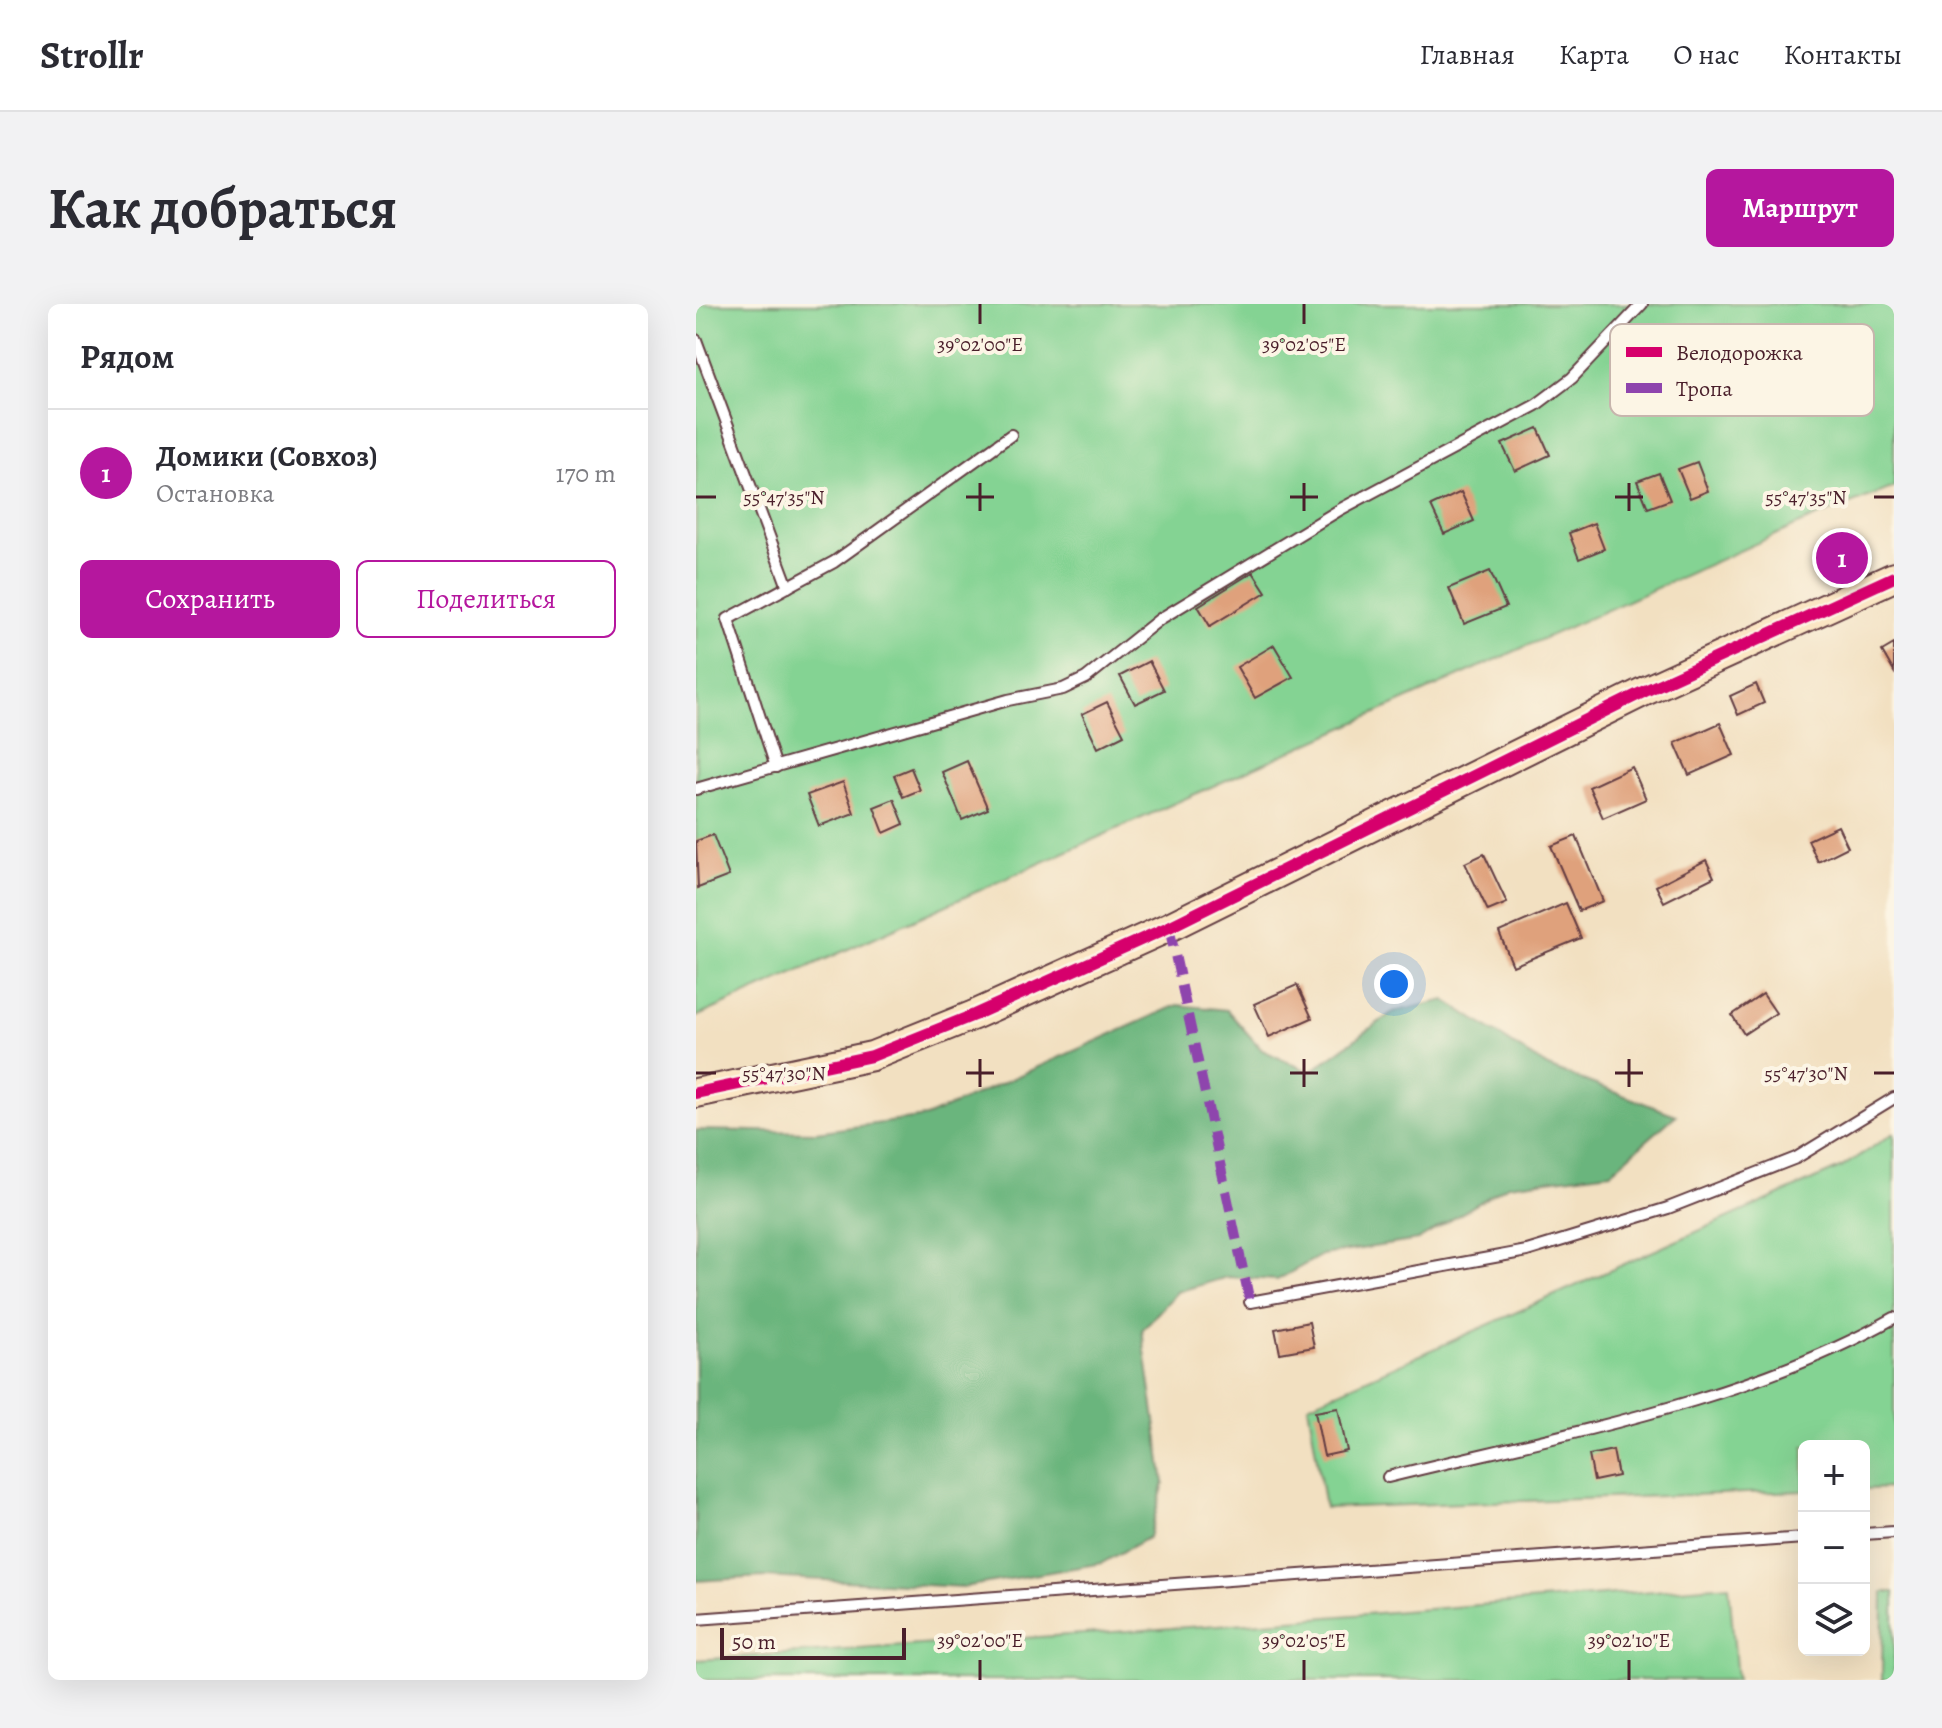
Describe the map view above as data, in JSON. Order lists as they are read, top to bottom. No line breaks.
{"legend":["Велодорожка","Тропа"],"scale_bar":"50 m","page":{"header":"Strollr","nav":["Главная","Карта","О нас","Контакты"],"buttons":["Маршрут",["Сохранить","Поделиться"]],"title":"Как добраться","heading":"Рядом","list":[{"mark":"1","name":"Домики (Совхоз)","note":"Остановка","value":"170 m"}],"pins":"1","map_buttons":["+","−"],"scale":"50 m"},"coordinates":["39°02'00\"E","39°02'05\"E","55°47'35\"N","55°47'30\"N","39°02'10\"E"]}
